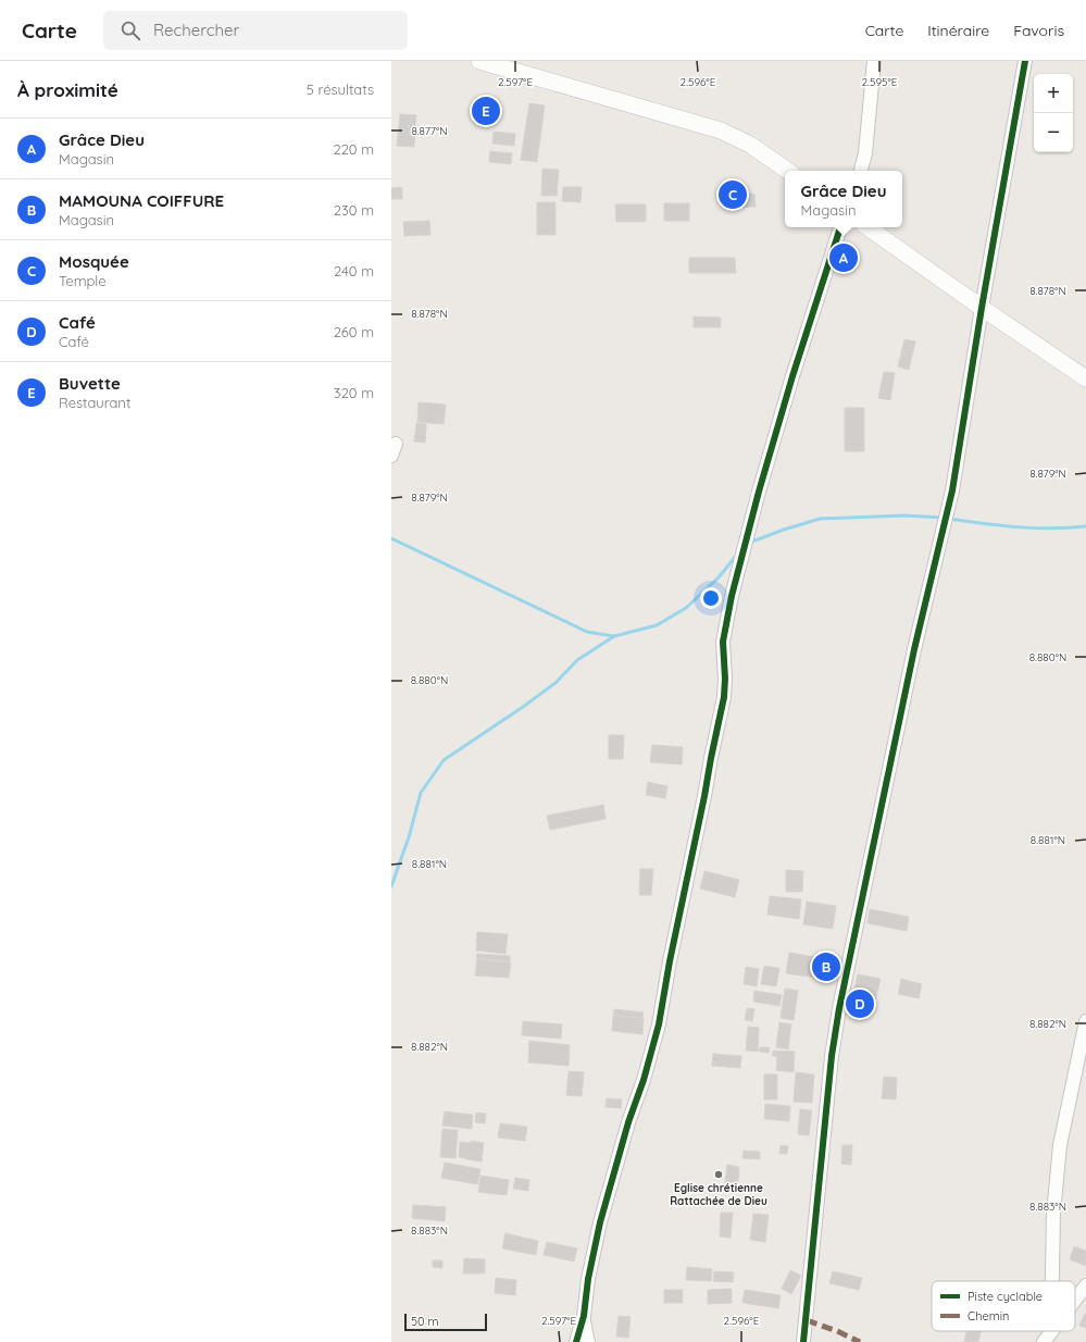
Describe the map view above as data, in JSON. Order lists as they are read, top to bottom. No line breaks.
{"places":["Eglise chrétienne Rattachée de Dieu"],"legend":["Piste cyclable","Chemin"],"scale_bar":"50 m","page":{"header":"Carte","search":"Rechercher","nav":["Carte","Itinéraire","Favoris"],"heading":["À proximité","5 résultats"],"map_buttons":["+","−"],"pins":["E","C","A","B","D"],"list":[{"mark":"A","name":"Grâce Dieu","note":"Magasin","value":"220 m"},{"mark":"B","name":"MAMOUNA COIFFURE","note":"Magasin","value":"230 m"},{"mark":"C","name":"Mosquée","note":"Temple","value":"240 m"},{"mark":"D","name":"Café","note":"Café","value":"260 m"},{"mark":"E","name":"Buvette","note":"Restaurant","value":"320 m"}],"popup":["Grâce Dieu","Magasin"],"scale":"50 m"},"coordinates":["2.597°E","2.596°E","2.595°E","8.877°N","8.878°N","8.879°N","8.880°N","8.881°N","8.882°N","8.883°N"]}
